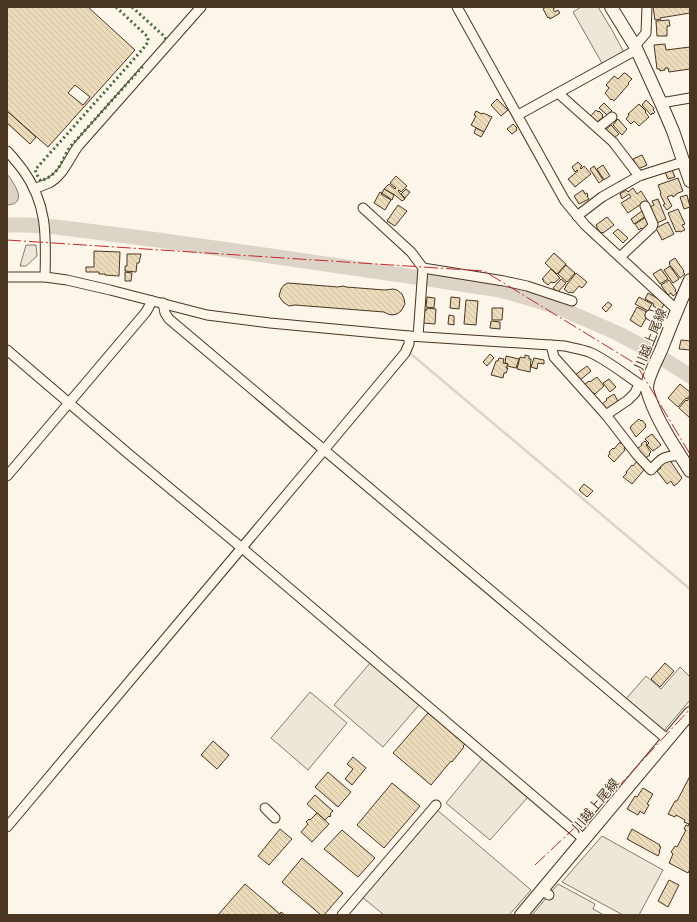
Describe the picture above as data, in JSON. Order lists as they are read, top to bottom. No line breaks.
{"streets":{"main road":["川越上尾線"]}}
